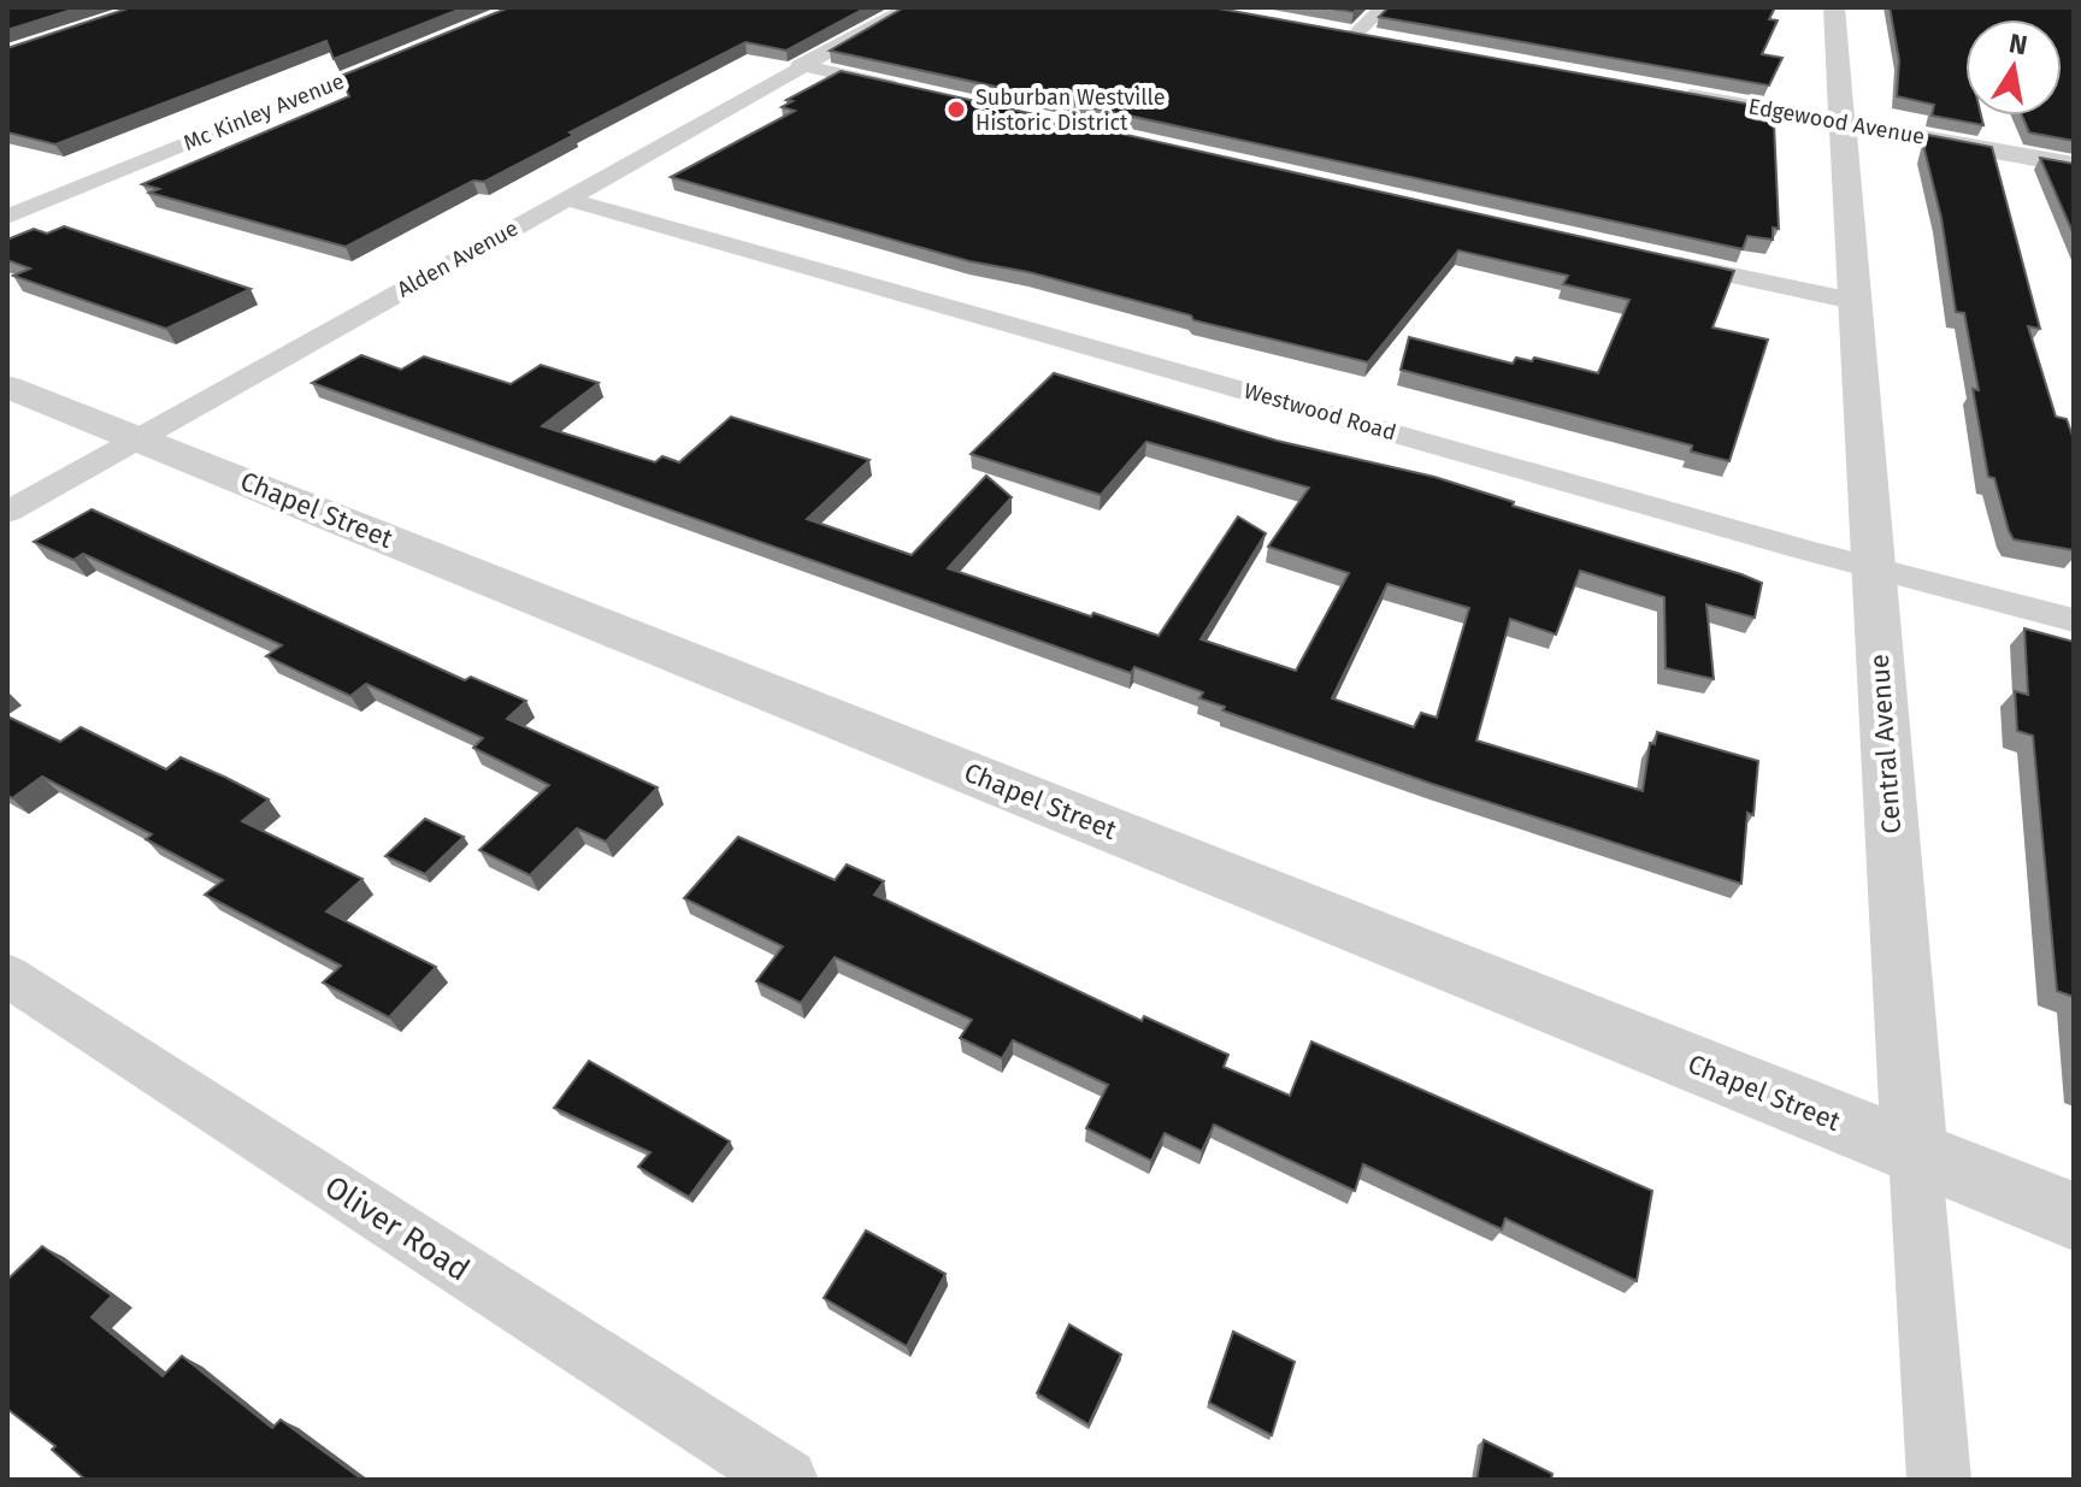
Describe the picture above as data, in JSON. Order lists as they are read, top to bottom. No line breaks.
{"streets":{"street":["Mc Kinley Avenue","Edgewood Avenue","Alden Avenue","Westwood Road","Chapel Street","Central Avenue","Oliver Road"]},"crossings":[["Edgewood Avenue","Central Avenue"],["Alden Avenue","Westwood Road"],["Alden Avenue","Chapel Street"],["Westwood Road","Central Avenue"],["Chapel Street","Central Avenue"]],"places":["Suburban Westville Historic District"],"north":"top"}
